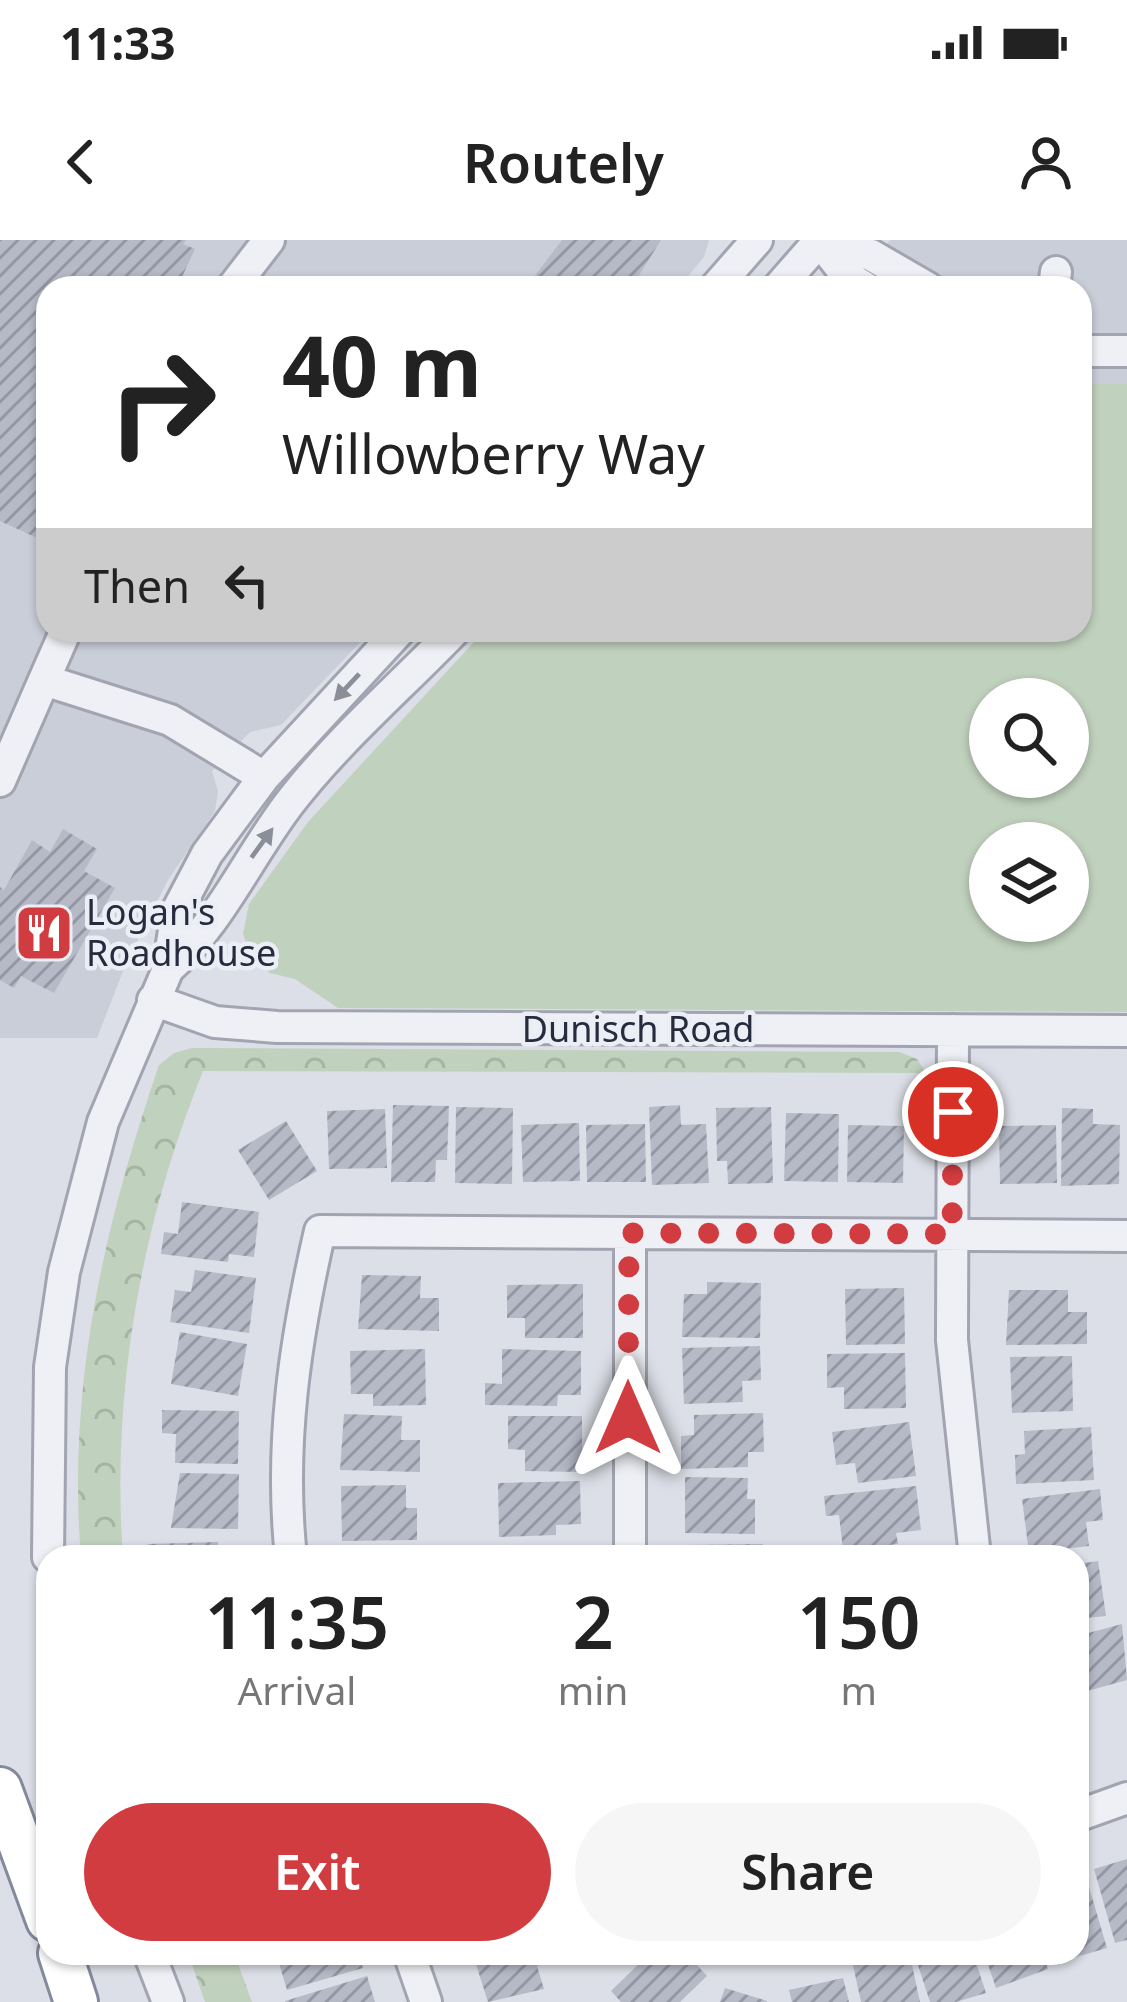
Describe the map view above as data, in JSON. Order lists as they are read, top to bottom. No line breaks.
{"streets":{"street":["Dunisch Road"]},"places":{"restaurant":["Logan's Roadhouse"]},"page":{"status":"11:33","header":"Routely","turn":["40 m","Willowberry Way"],"then":"Then","eta":["11:35","Arrival","2","min","150","m"],"buttons":["Exit","Share"]}}
